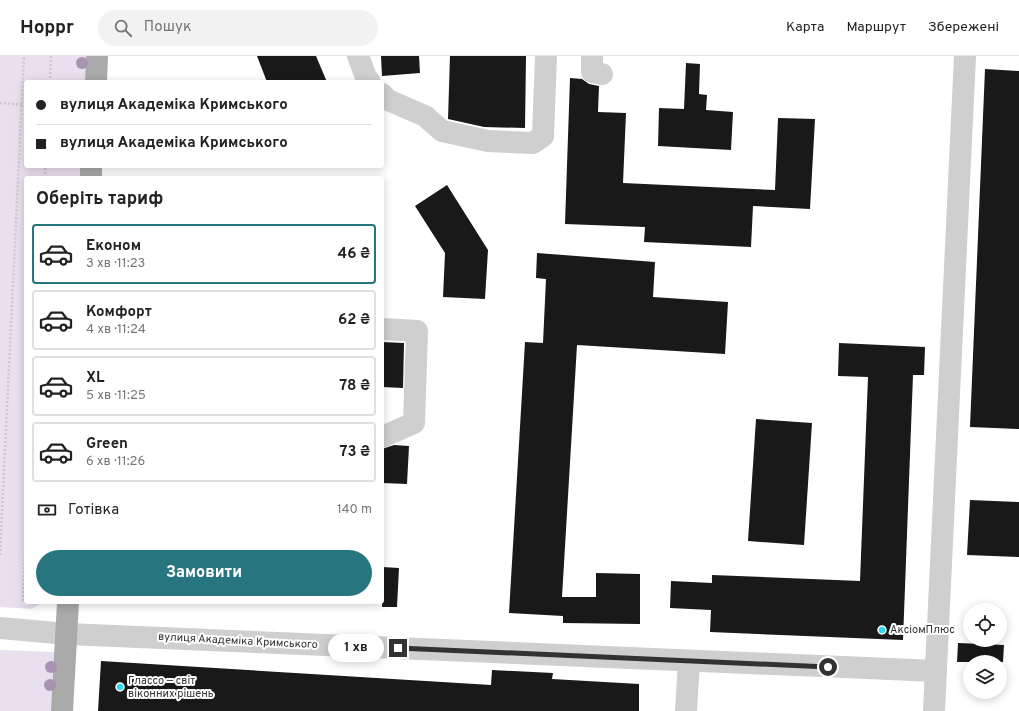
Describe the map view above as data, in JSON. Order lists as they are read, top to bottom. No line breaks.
{"streets":{"street":["вулиця Академіка Кримського"]},"places":["АксіомПлюс","Глассо — світ віконних рішень"],"page":{"header":"Hoppr","search":"Пошук","nav":["Карта","Маршрут","Збережені"],"banner":["вулиця Академіка Кримського","вулиця Академіка Кримського"],"heading":"Оберіть тариф","list":[{"name":"Економ","note":"3 хв · 11:23","value":"46 ₴"},{"name":"Комфорт","note":"4 хв · 11:24","value":"62 ₴"},{"name":"XL","note":"5 хв · 11:25","value":"78 ₴"},{"name":"Green","note":"6 хв · 11:26","value":"73 ₴"}],"pay":["Готівка","140 m"],"buttons":"Замовити","bubble":"1 хв"}}
